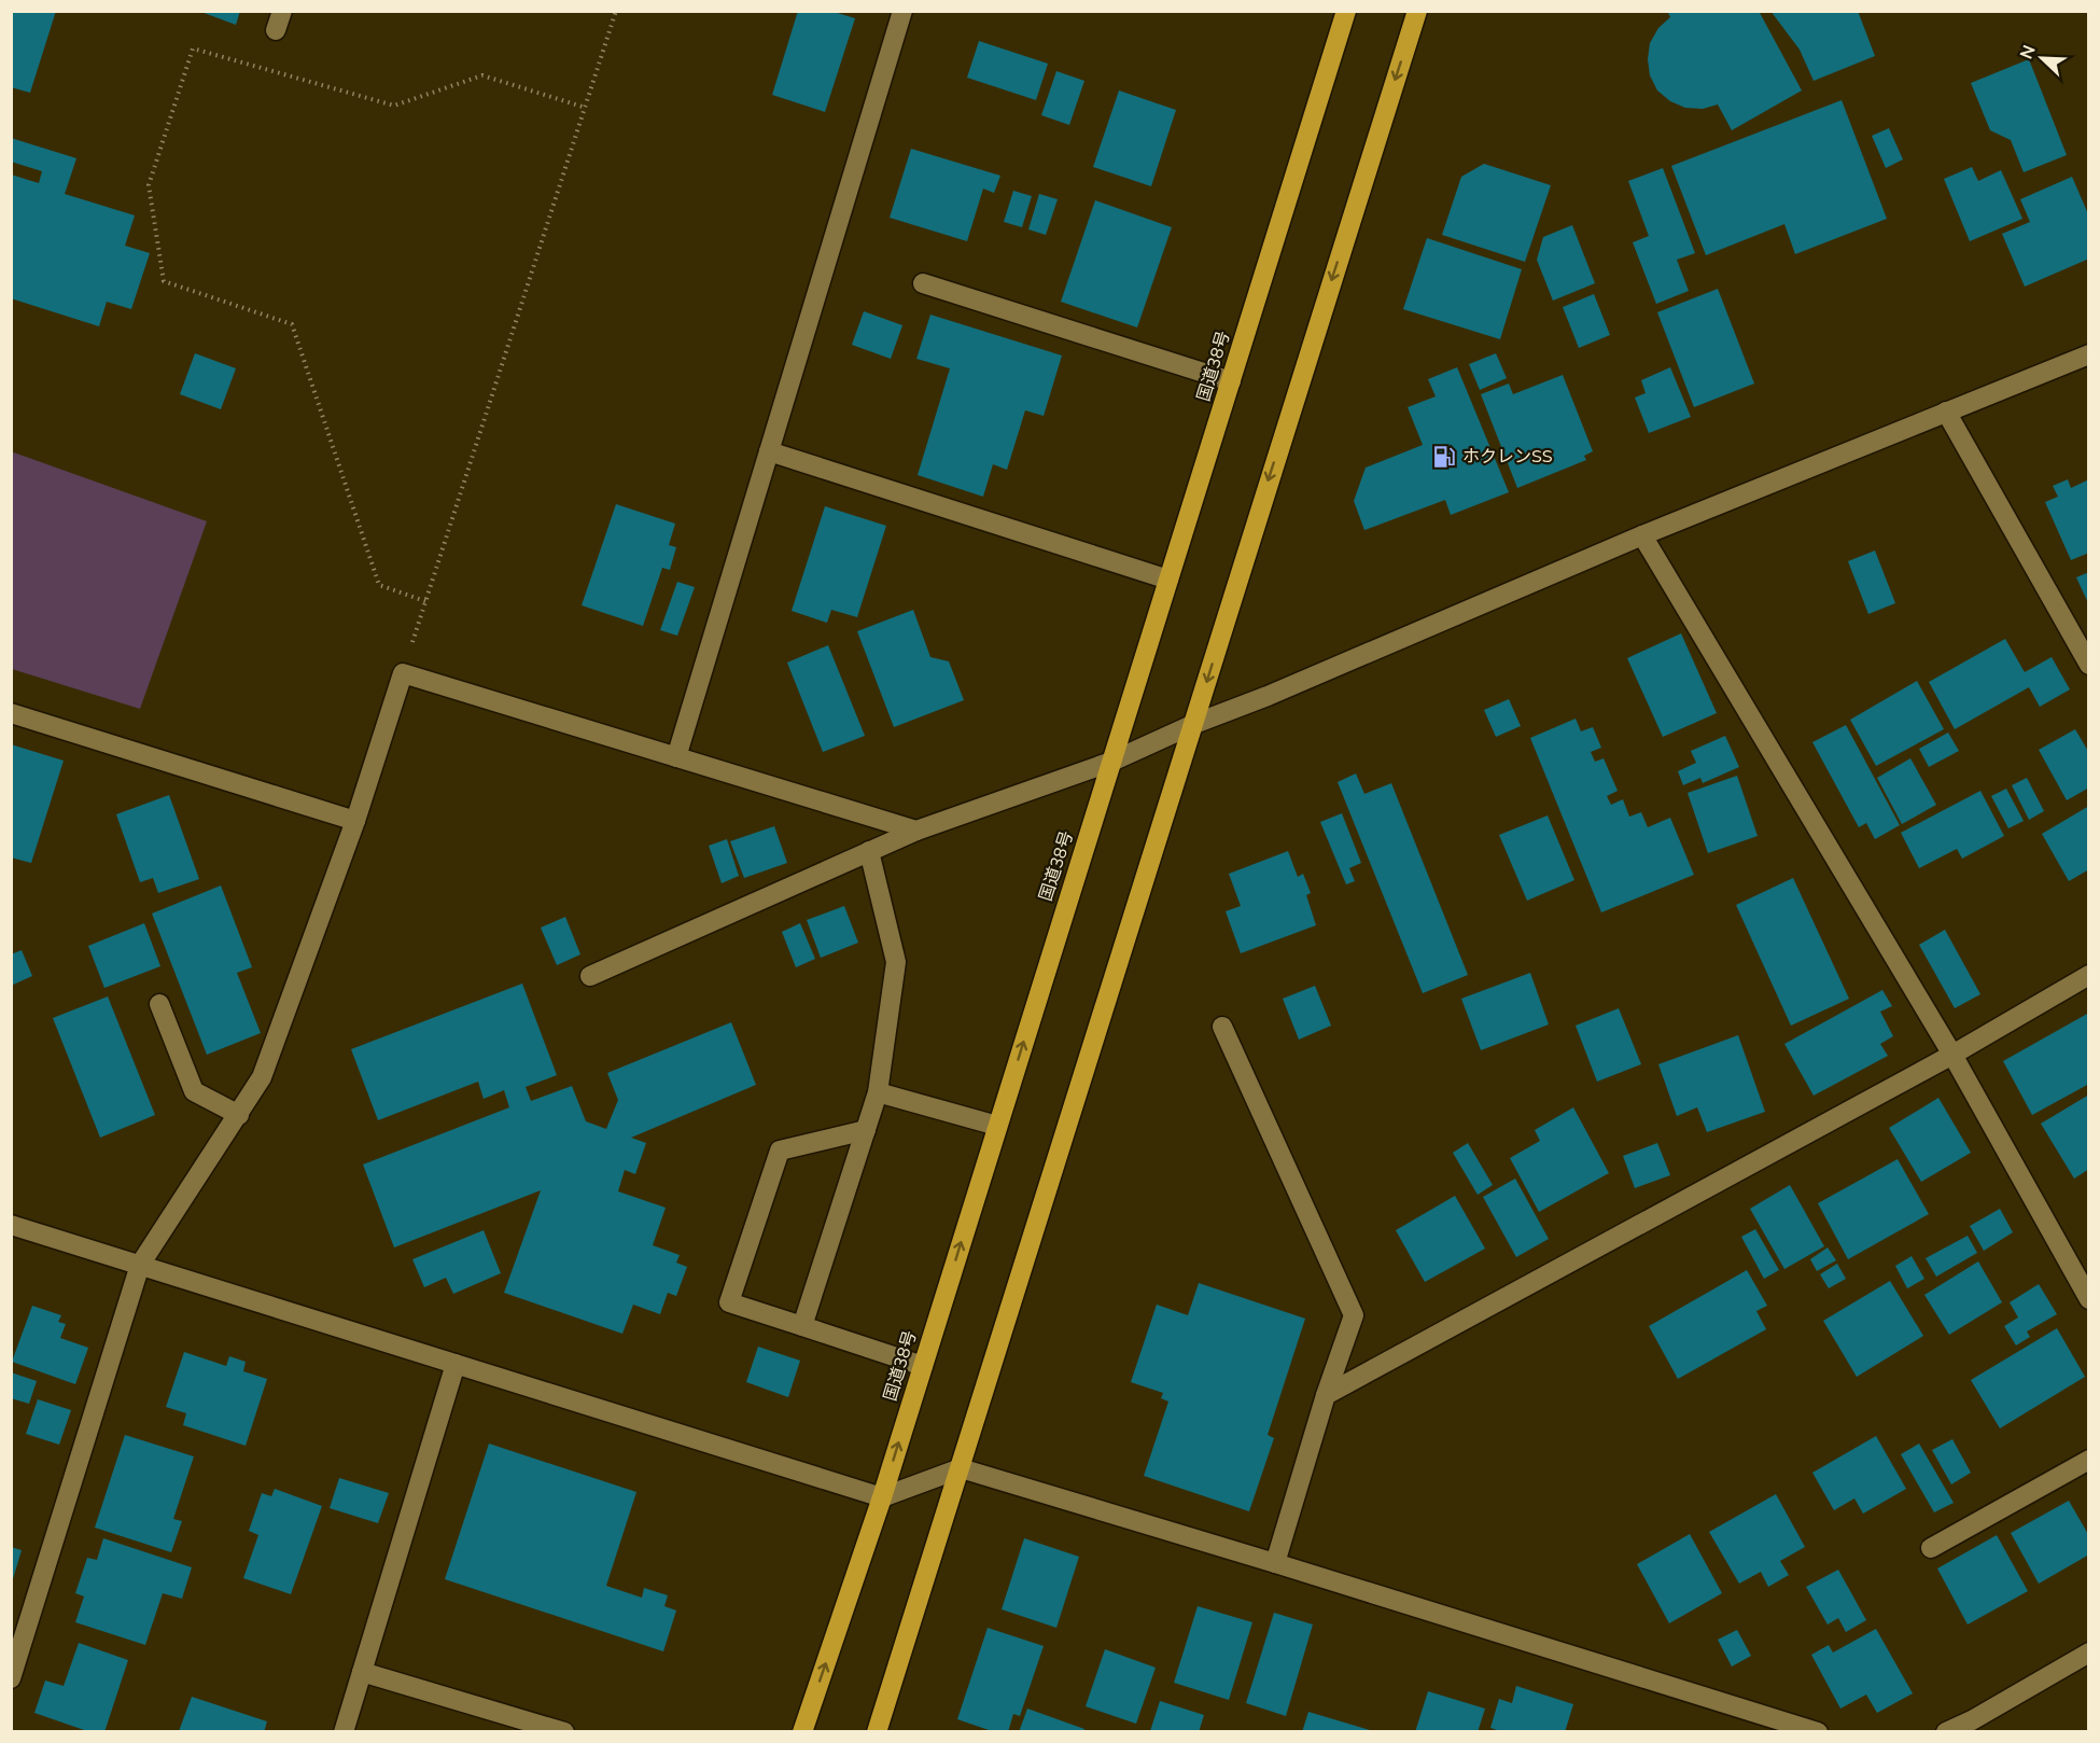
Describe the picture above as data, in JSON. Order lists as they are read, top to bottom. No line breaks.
{"streets":{"highway":["国道38号"]},"places":{"fuel station":["ホクレンSS"]},"north":"top left"}
